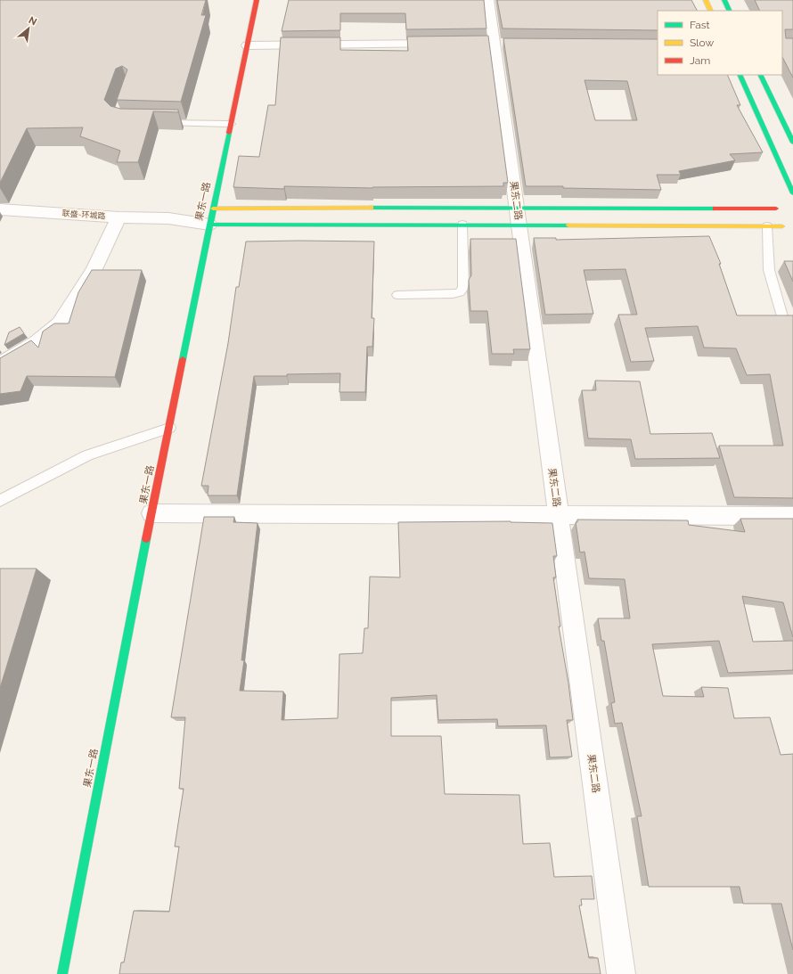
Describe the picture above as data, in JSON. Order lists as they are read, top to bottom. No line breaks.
{"streets":{"street":["果东二路","果东一路","联盛-环城路"]},"legend":["Fast","Slow","Jam"],"north":"top right"}
